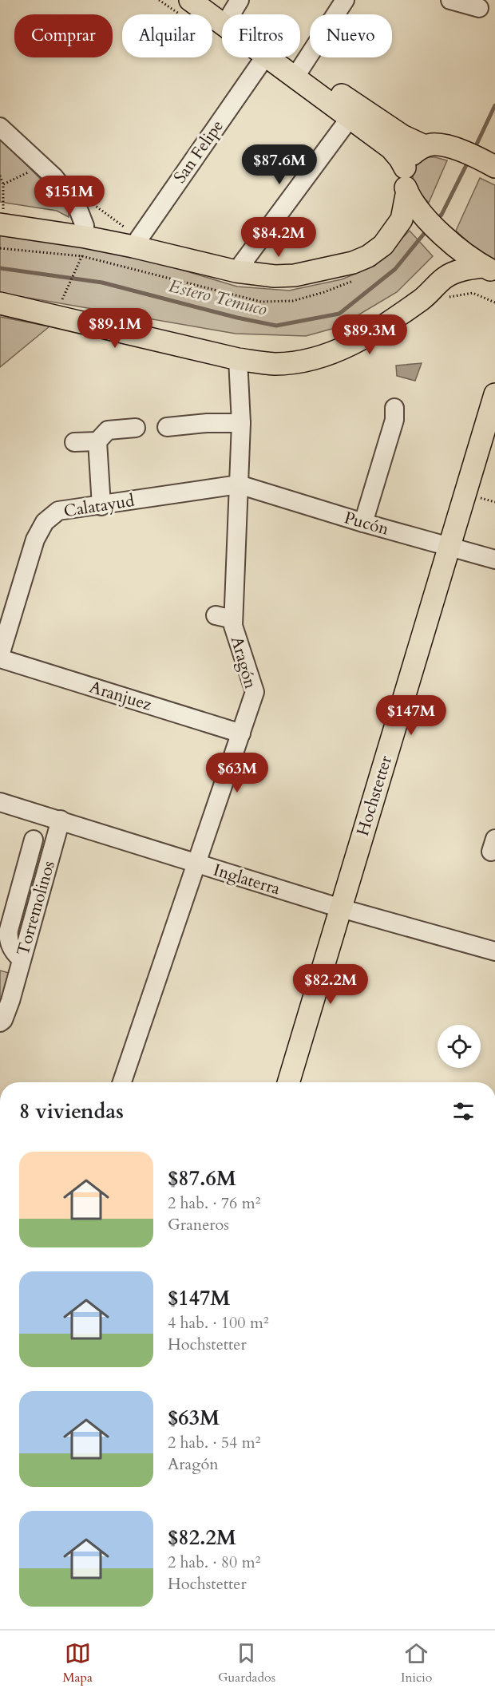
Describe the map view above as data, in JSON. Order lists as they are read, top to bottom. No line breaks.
{"streets":{"main road":["Hochstetter"],"street":["San Felipe","Calatayud","Pucón","Aragón","Aranjuez","Inglaterra","Torremolinos"]},"crossings":[["Calatayud","Pucón"],["Calatayud","Aragón"],["Calatayud","Aranjuez"],["Pucón","Aragón"],["Pucón","Hochstetter"],["Aragón","Aranjuez"],["Aragón","Inglaterra"],["Hochstetter","Inglaterra"],["Inglaterra","Torremolinos"]],"water":["Estero Temuco"],"page":{"chip":["Comprar","Alquilar","Filtros","Nuevo"],"price":["$87.6M","$151M","$84.2M","$89.1M","$89.3M","$147M","$63M","$82.2M"],"heading":"8 viviendas","list":[{"name":"$87.6M","note":"2 hab. · 76 m² · Graneros"},{"name":"$147M","note":"4 hab. · 100 m² · Hochstetter"},{"name":"$63M","note":"2 hab. · 54 m² · Aragón"},{"name":"$82.2M","note":"2 hab. · 80 m² · Hochstetter"}],"tabs":["Mapa","Guardados","Inicio"]}}
